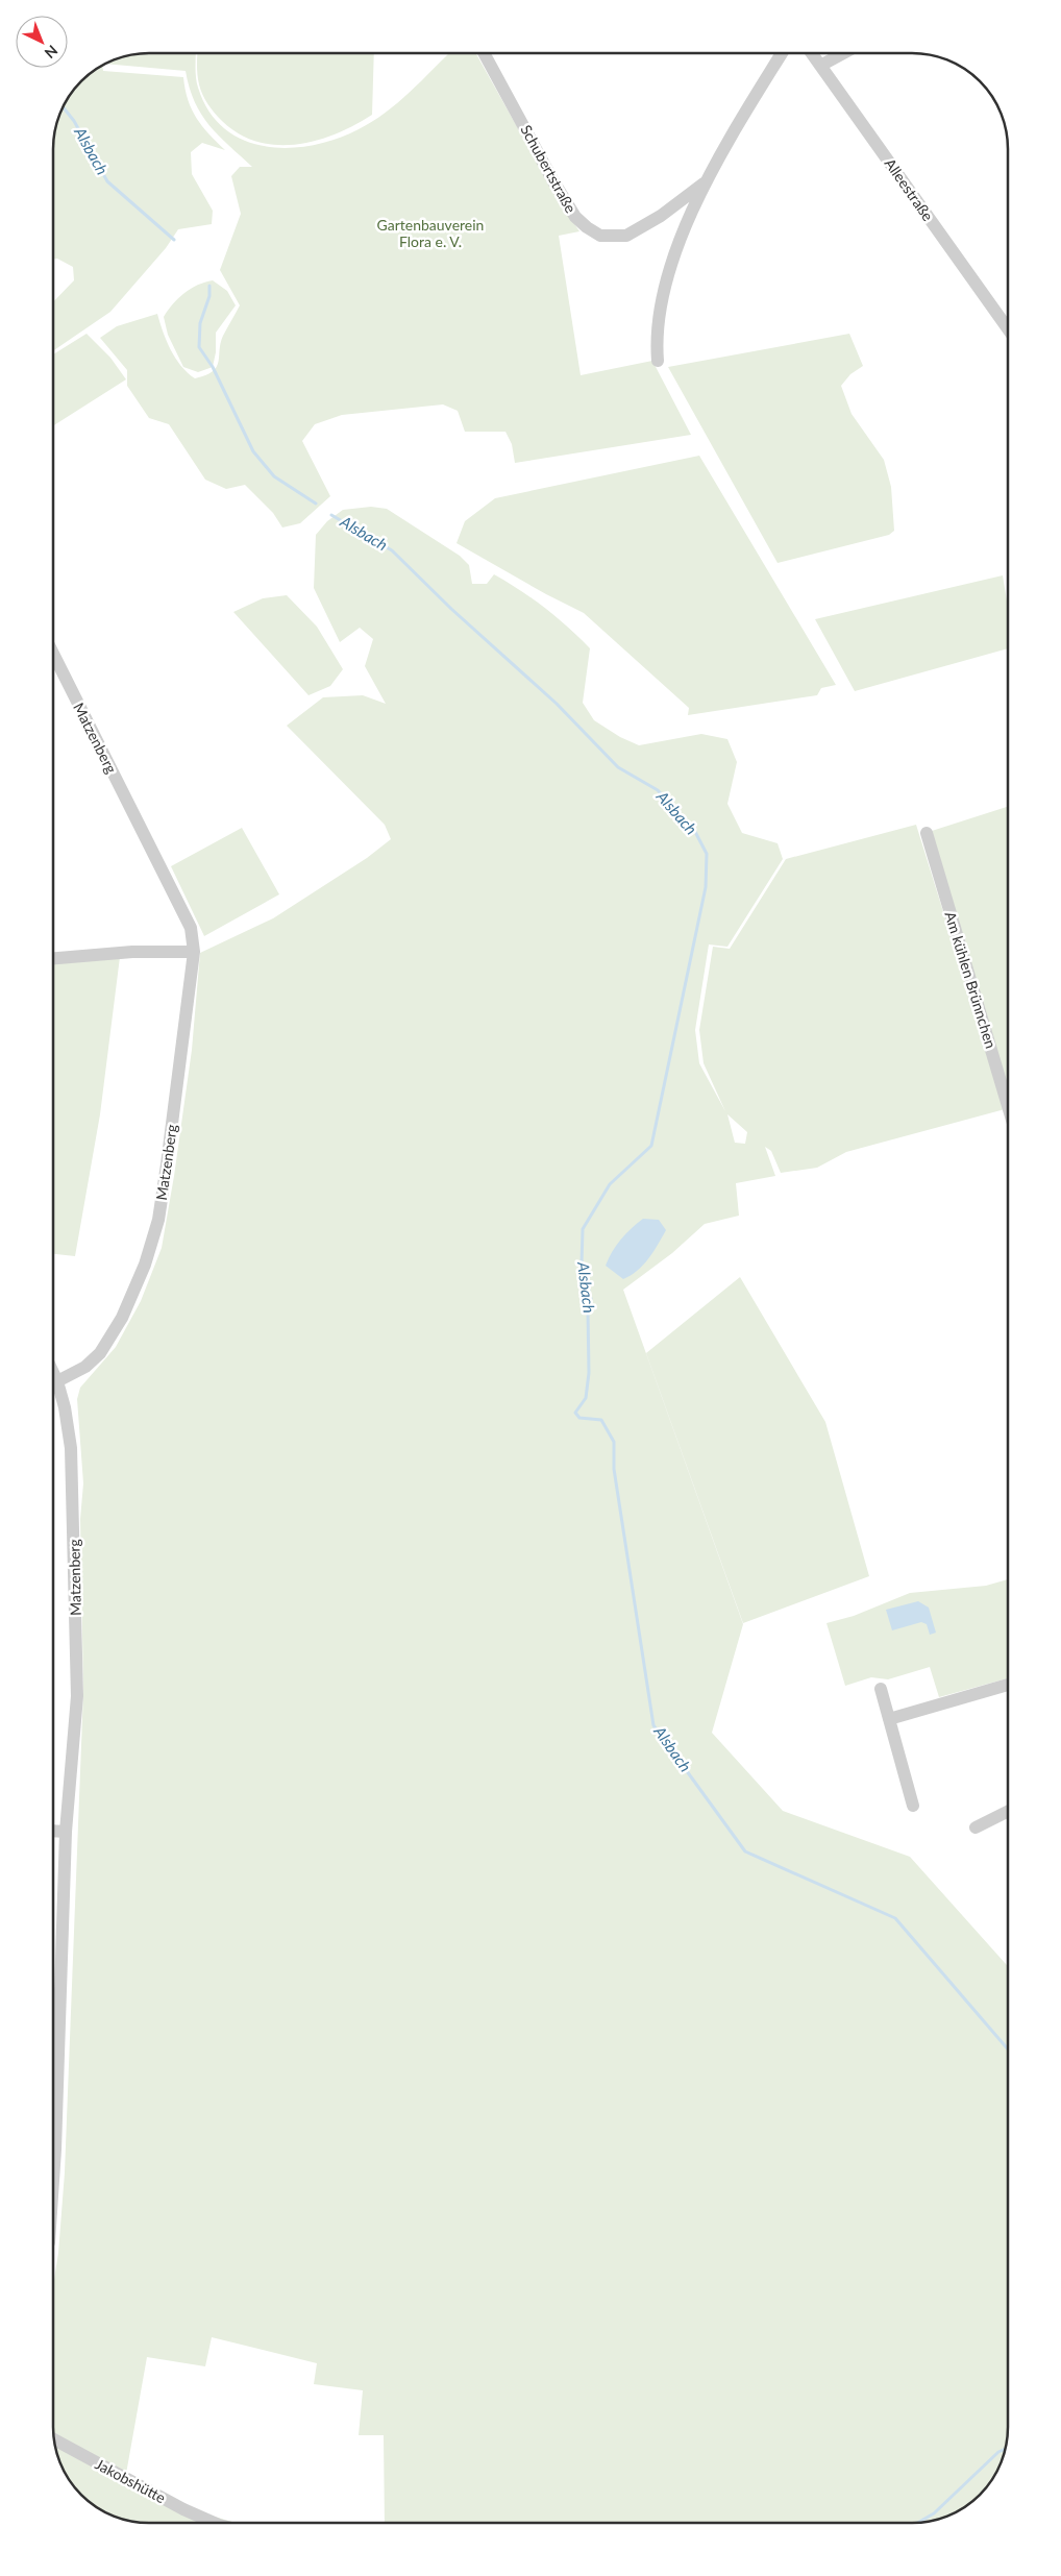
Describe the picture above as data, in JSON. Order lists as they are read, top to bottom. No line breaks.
{"streets":{"street":["Schubertstraße","Alleestraße","Matzenberg","Am kühlen Brünnchen","Jakobshütte"]},"water":["Alsbach"],"parks":["Gartenbauverein Flora e. V."],"north":"bottom right"}
